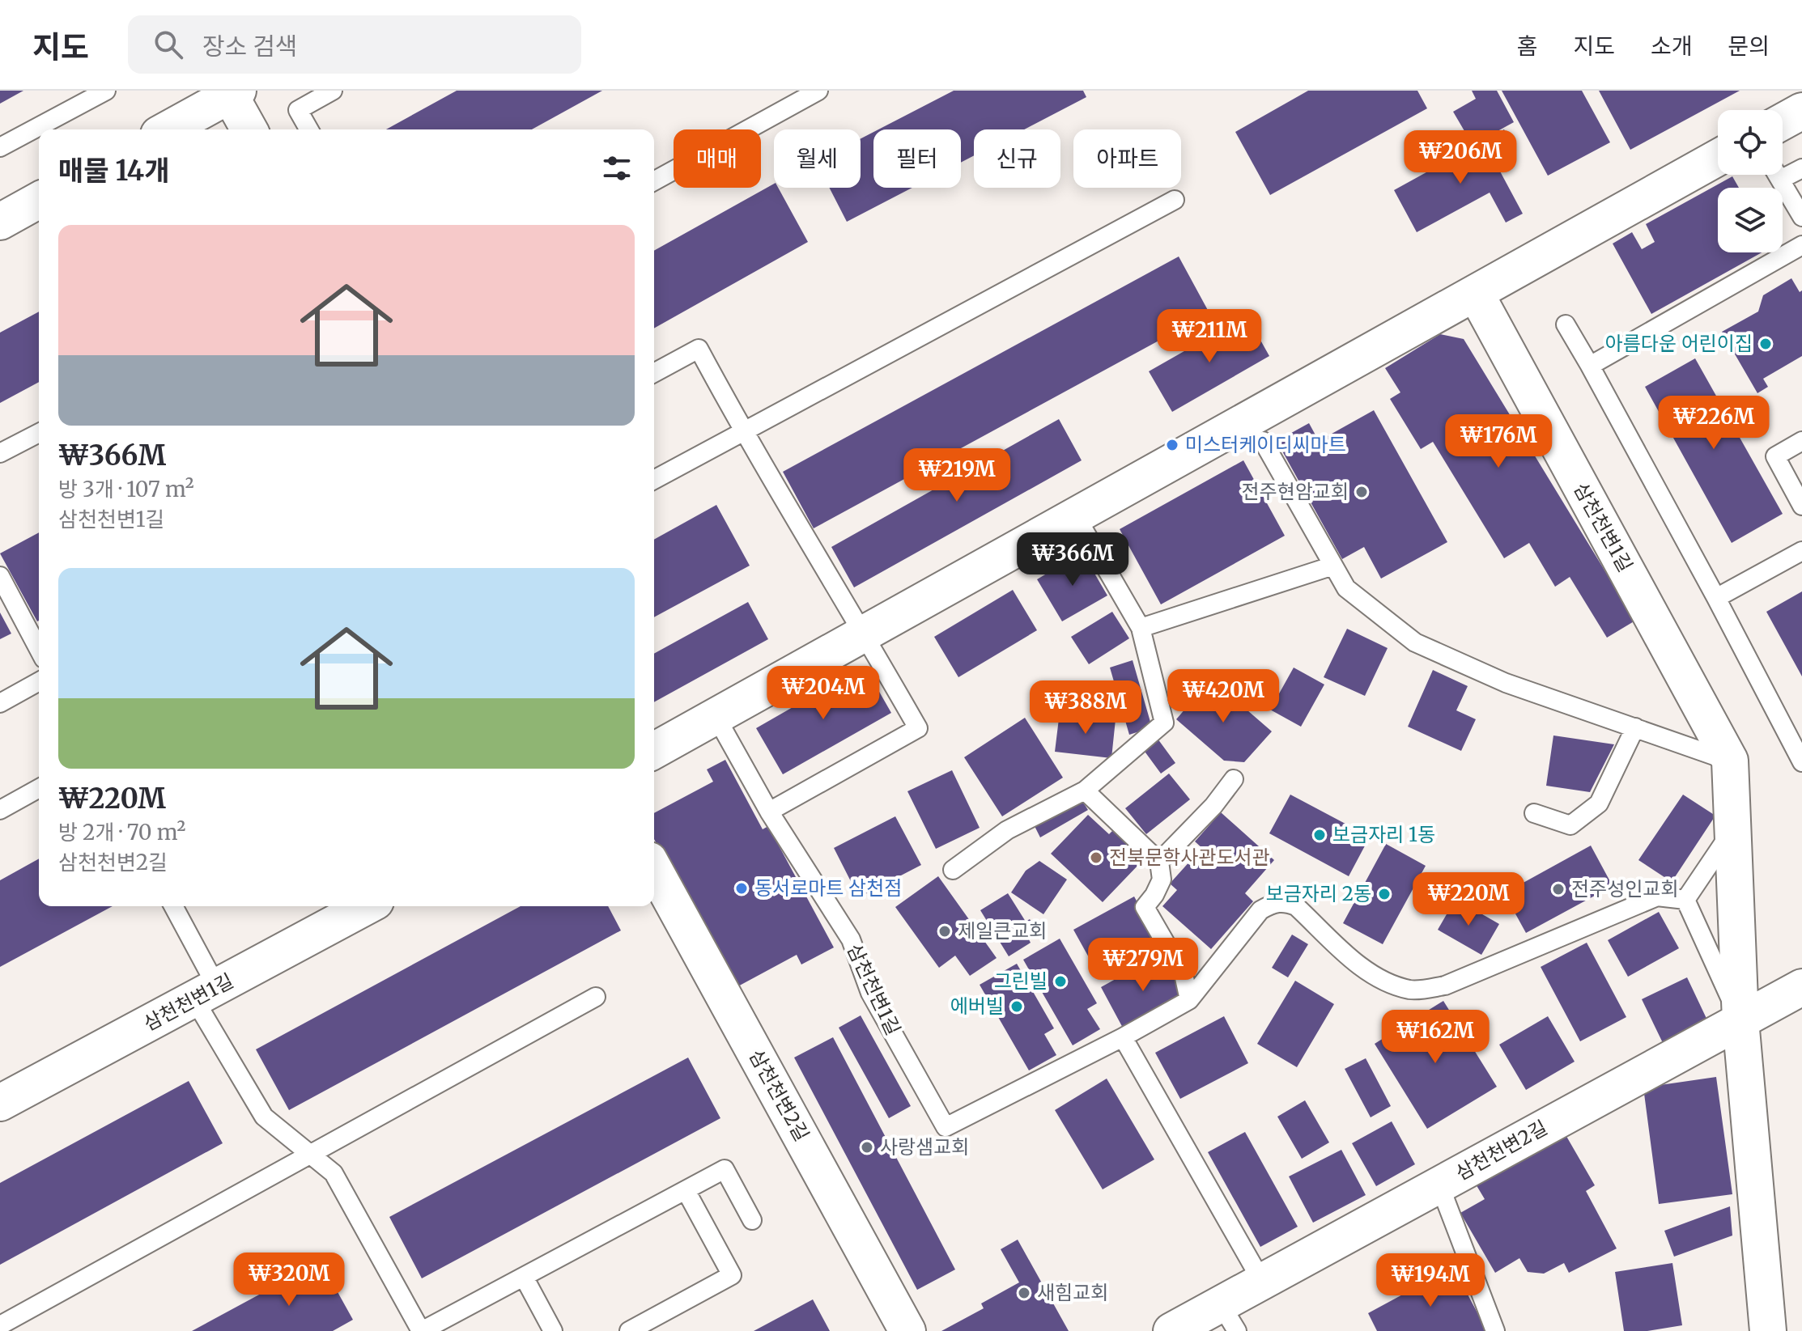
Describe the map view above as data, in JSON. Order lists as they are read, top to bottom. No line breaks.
{"streets":{"street":["삼천천변1길","삼천천변2길"]},"crossings":[["삼천천변1길","삼천천변2길"]],"places":["아름다운 어린이집","미스터케이디씨마트","전주현암교회","보금자리 1동","전북문학사관도서관","동서로마트 삼천점","전주성인교회","보금자리 2동","제일큰교회","그린빌","에버빌","사랑샘교회","새힘교회"],"page":{"header":"지도","search":"장소 검색","nav":["홈","지도","소개","문의"],"chip":["매매","월세","필터","신규","아파트"],"heading":"매물 14개","price":["₩206M","₩211M","₩226M","₩176M","₩219M","₩366M","₩204M","₩420M","₩388M","₩220M","₩279M","₩162M","₩320M","₩194M"],"list":[{"name":"₩366M","note":"방 3개 · 107 m² · 삼천천변1길"},{"name":"₩220M","note":"방 2개 · 70 m² · 삼천천변2길"}]}}
